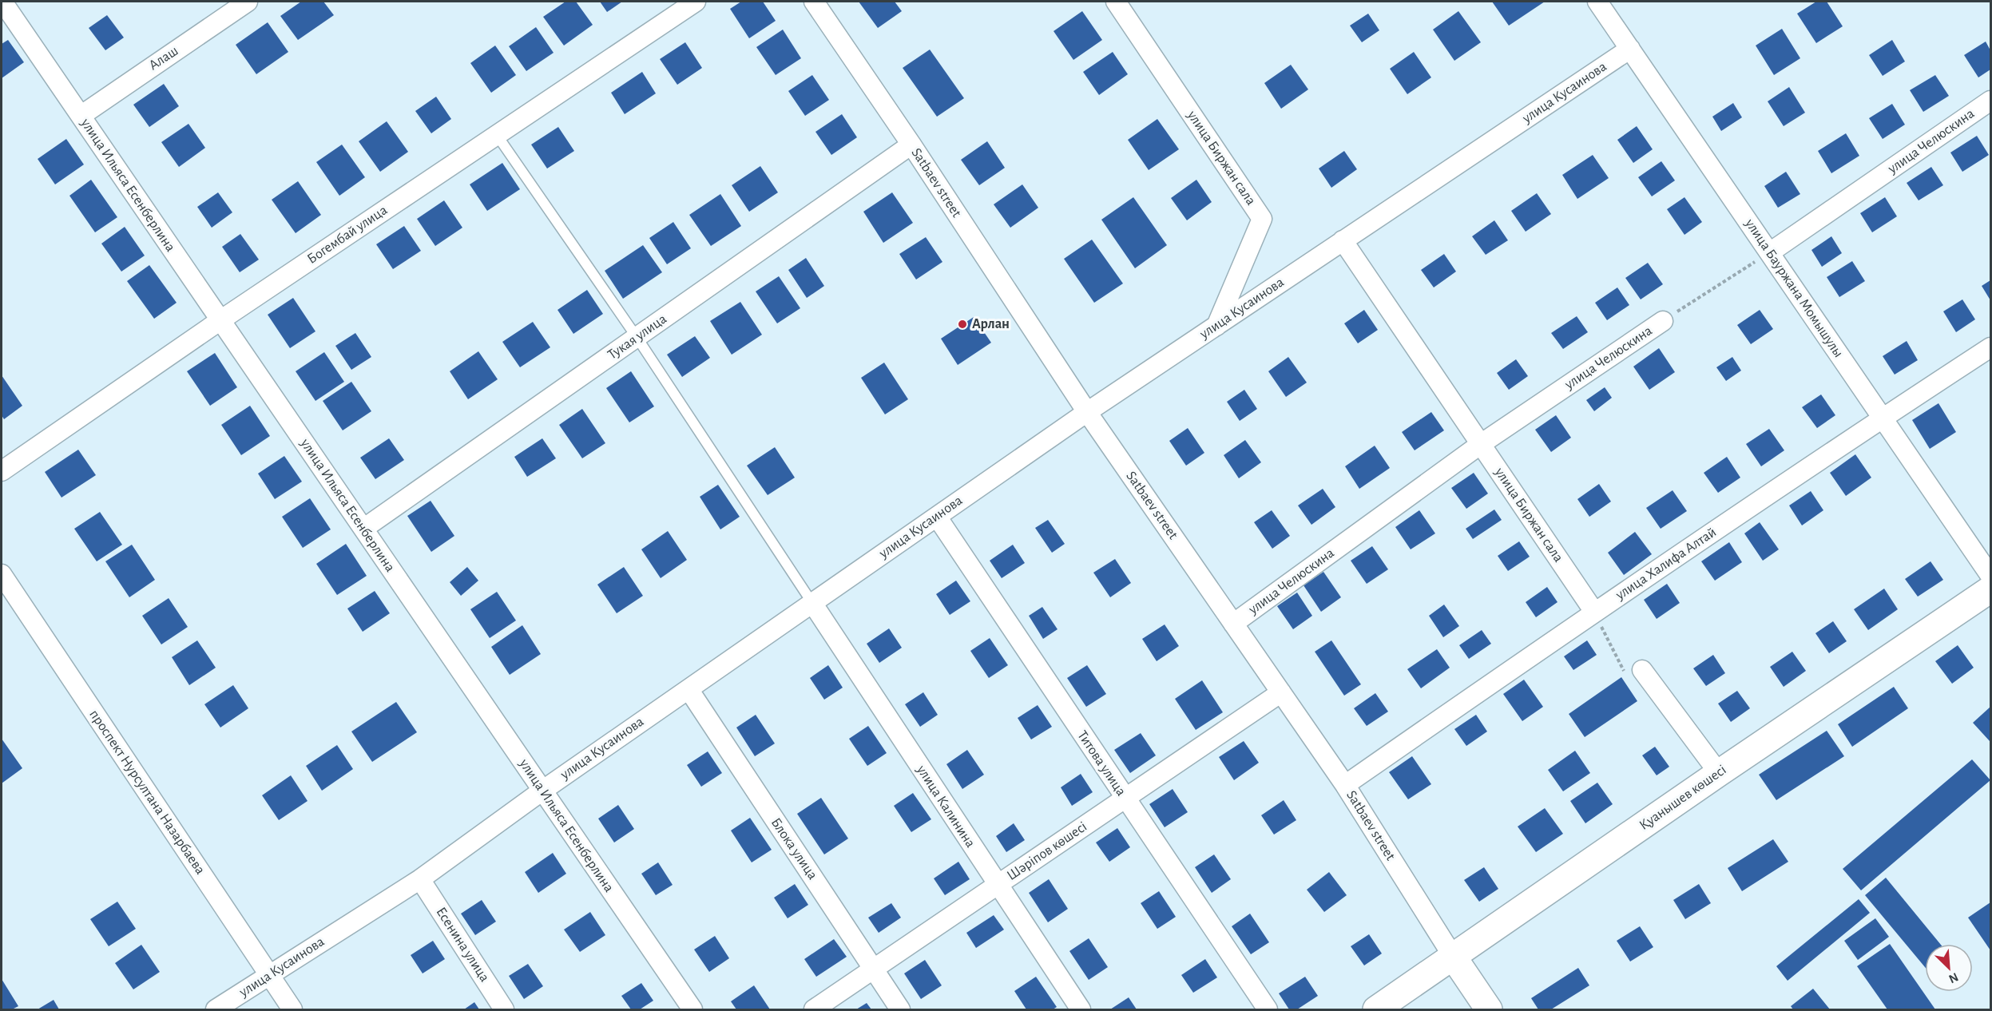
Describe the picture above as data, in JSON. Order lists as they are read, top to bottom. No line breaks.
{"streets":{"street":["Алаш","улица Кусаинова","улица Челюскина","улица Биржан сала","Satbaev street","улица Ильяса Есенберлина","Богембай улица","улица Бауржана Момышулы","Тукая улица","улица Халифа Алтай","Титова улица","проспект Нурсултана Назарбаева","Қуанышев көшесі","улица Калинина","Блока улица","Шәріпов көшесі","Есенина улица"]},"crossings":[["Алаш","улица Ильяса Есенберлина"],["улица Кусаинова","улица Биржан сала"],["улица Кусаинова","Satbaev street"],["улица Кусаинова","улица Ильяса Есенберлина"],["улица Кусаинова","улица Бауржана Момышулы"],["улица Кусаинова","Титова улица"],["улица Кусаинова","проспект Нурсултана Назарбаева"],["улица Кусаинова","улица Калинина"],["улица Кусаинова","Блока улица"],["улица Кусаинова","Есенина улица"],["улица Челюскина","улица Биржан сала"],["улица Челюскина","Satbaev street"],["улица Челюскина","улица Бауржана Момышулы"],["улица Биржан сала","улица Халифа Алтай"],["Satbaev street","Тукая улица"],["Satbaev street","улица Халифа Алтай"],["Satbaev street","Қуанышев көшесі"],["Satbaev street","Шәріпов көшесі"],["улица Ильяса Есенберлина","Богембай улица"],["улица Ильяса Есенберлина","Тукая улица"],["улица Бауржана Момышулы","улица Халифа Алтай"],["Титова улица","Шәріпов көшесі"],["улица Калинина","Шәріпов көшесі"],["Блока улица","Шәріпов көшесі"]],"places":["Арлан"],"north":"bottom right"}
